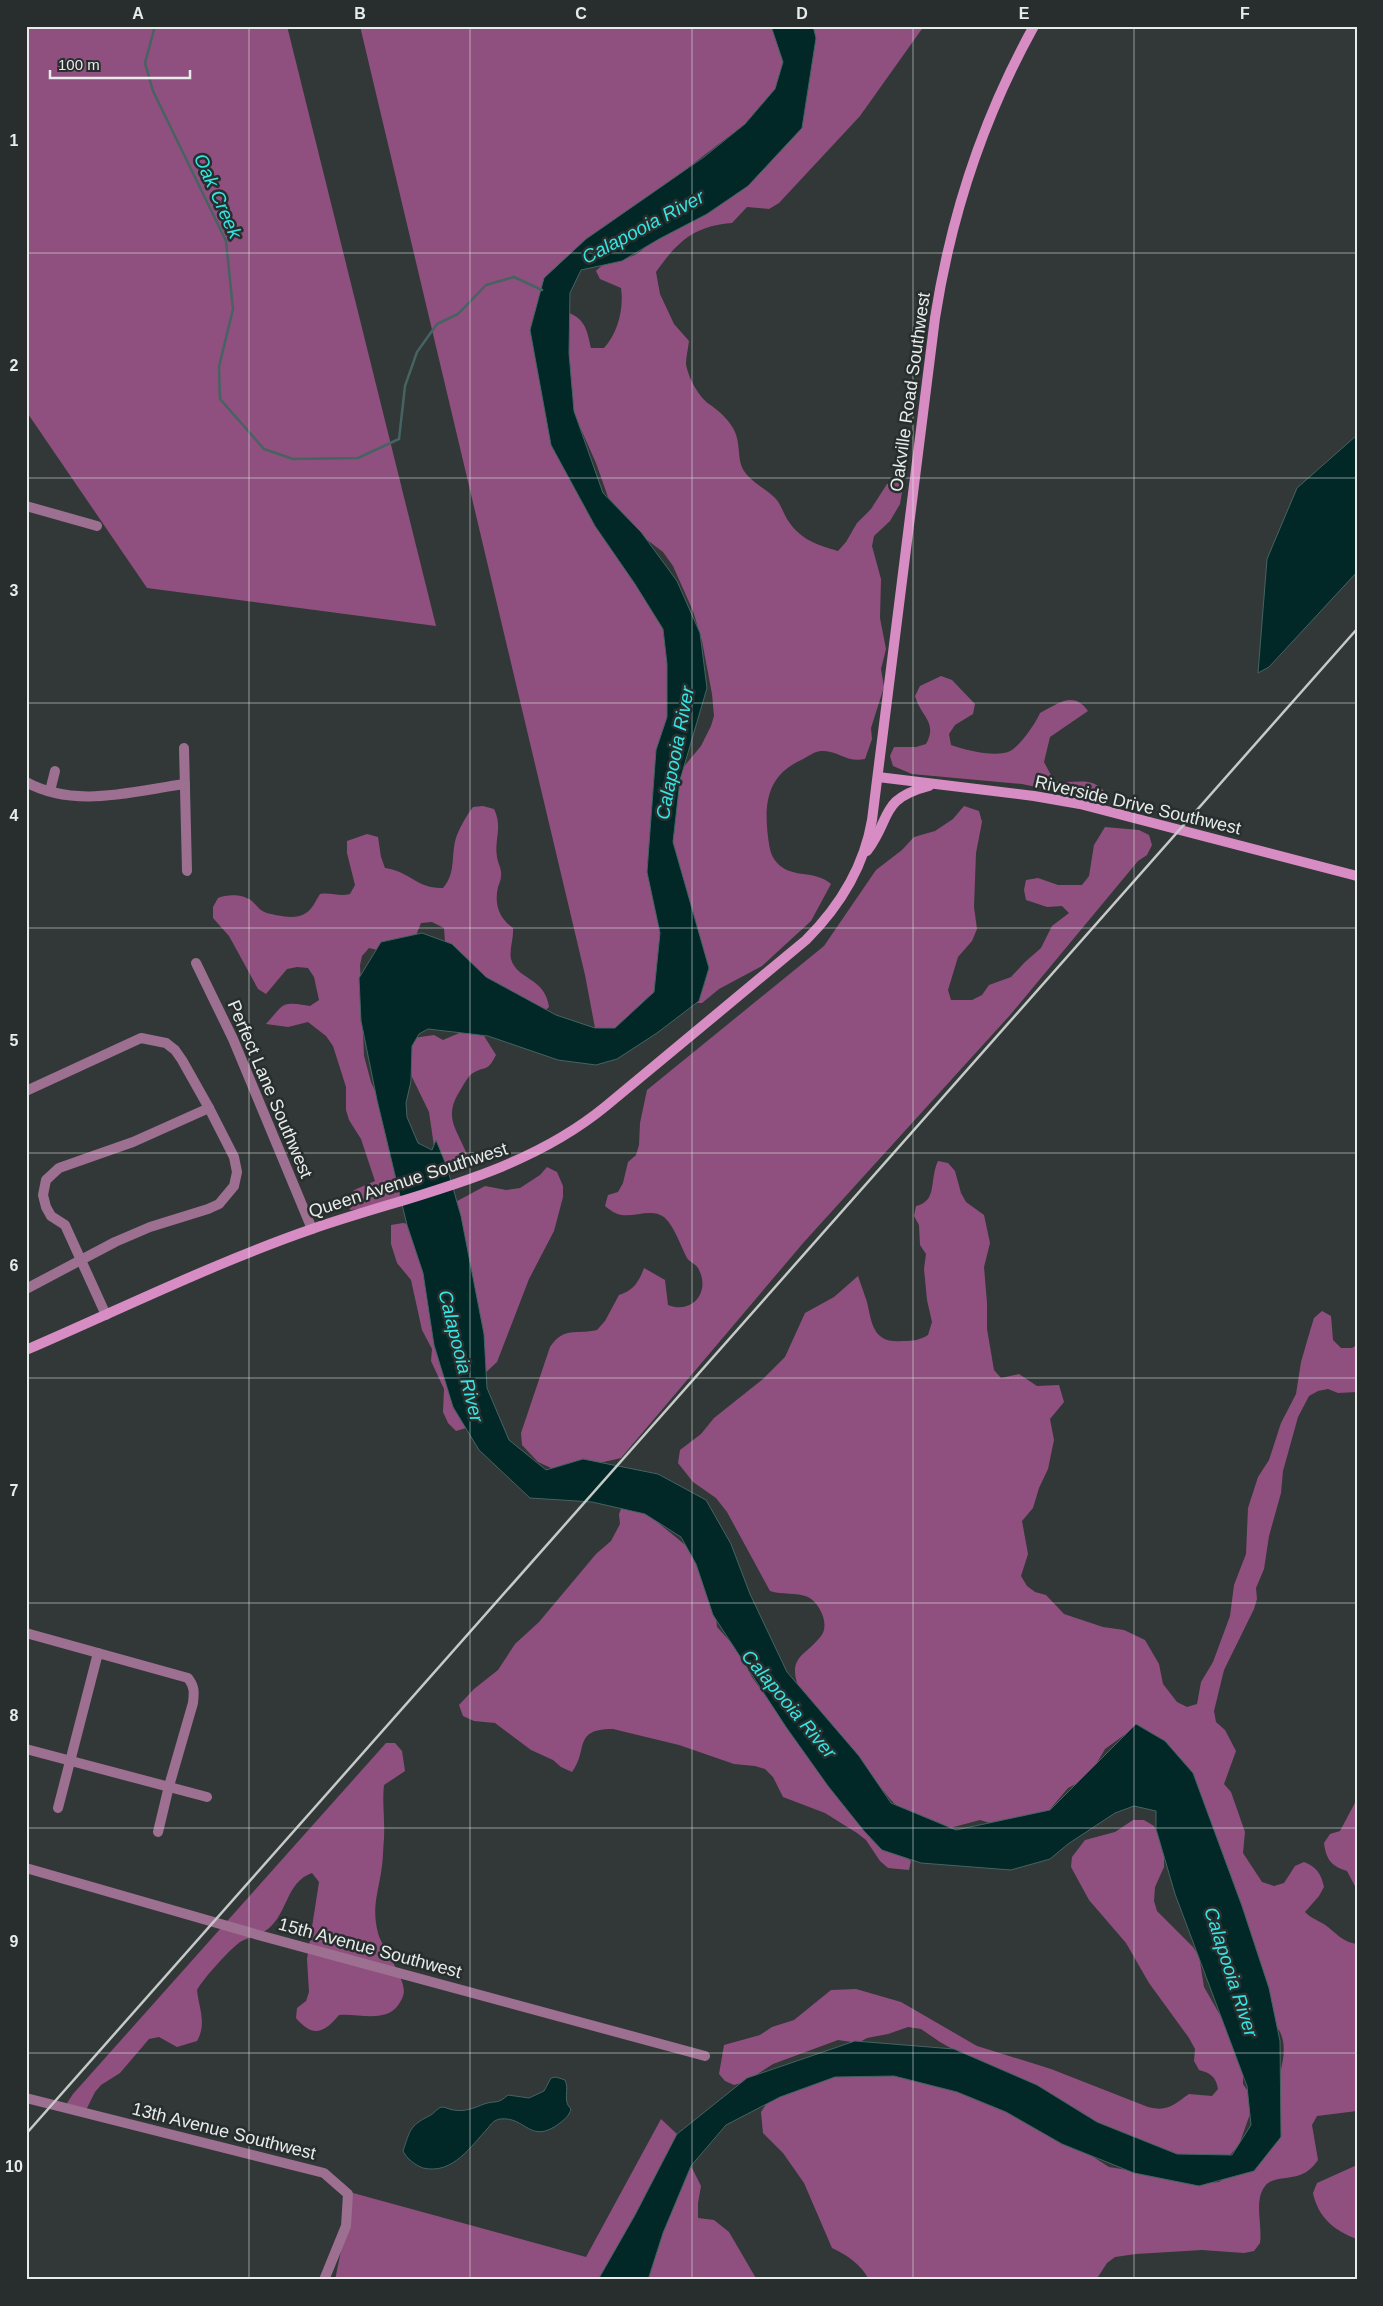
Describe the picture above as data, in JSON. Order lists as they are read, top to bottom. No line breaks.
{"streets":{"main road":["Oakville Road Southwest","Riverside Drive Southwest","Queen Avenue Southwest"],"street":["Perfect Lane Southwest","15th Avenue Southwest","13th Avenue Southwest"]},"crossings":[["Oakville Road Southwest","Riverside Drive Southwest"],["Oakville Road Southwest","Queen Avenue Southwest"],["Riverside Drive Southwest","Queen Avenue Southwest"],["Perfect Lane Southwest","Queen Avenue Southwest"]],"water":["Oak Creek","Calapooia River"],"scale_bar":"100 m","grid":{"columns":["A","B","C","D","E","F"],"rows":["1","2","3","4","5","6","7","8","9","10"]}}
